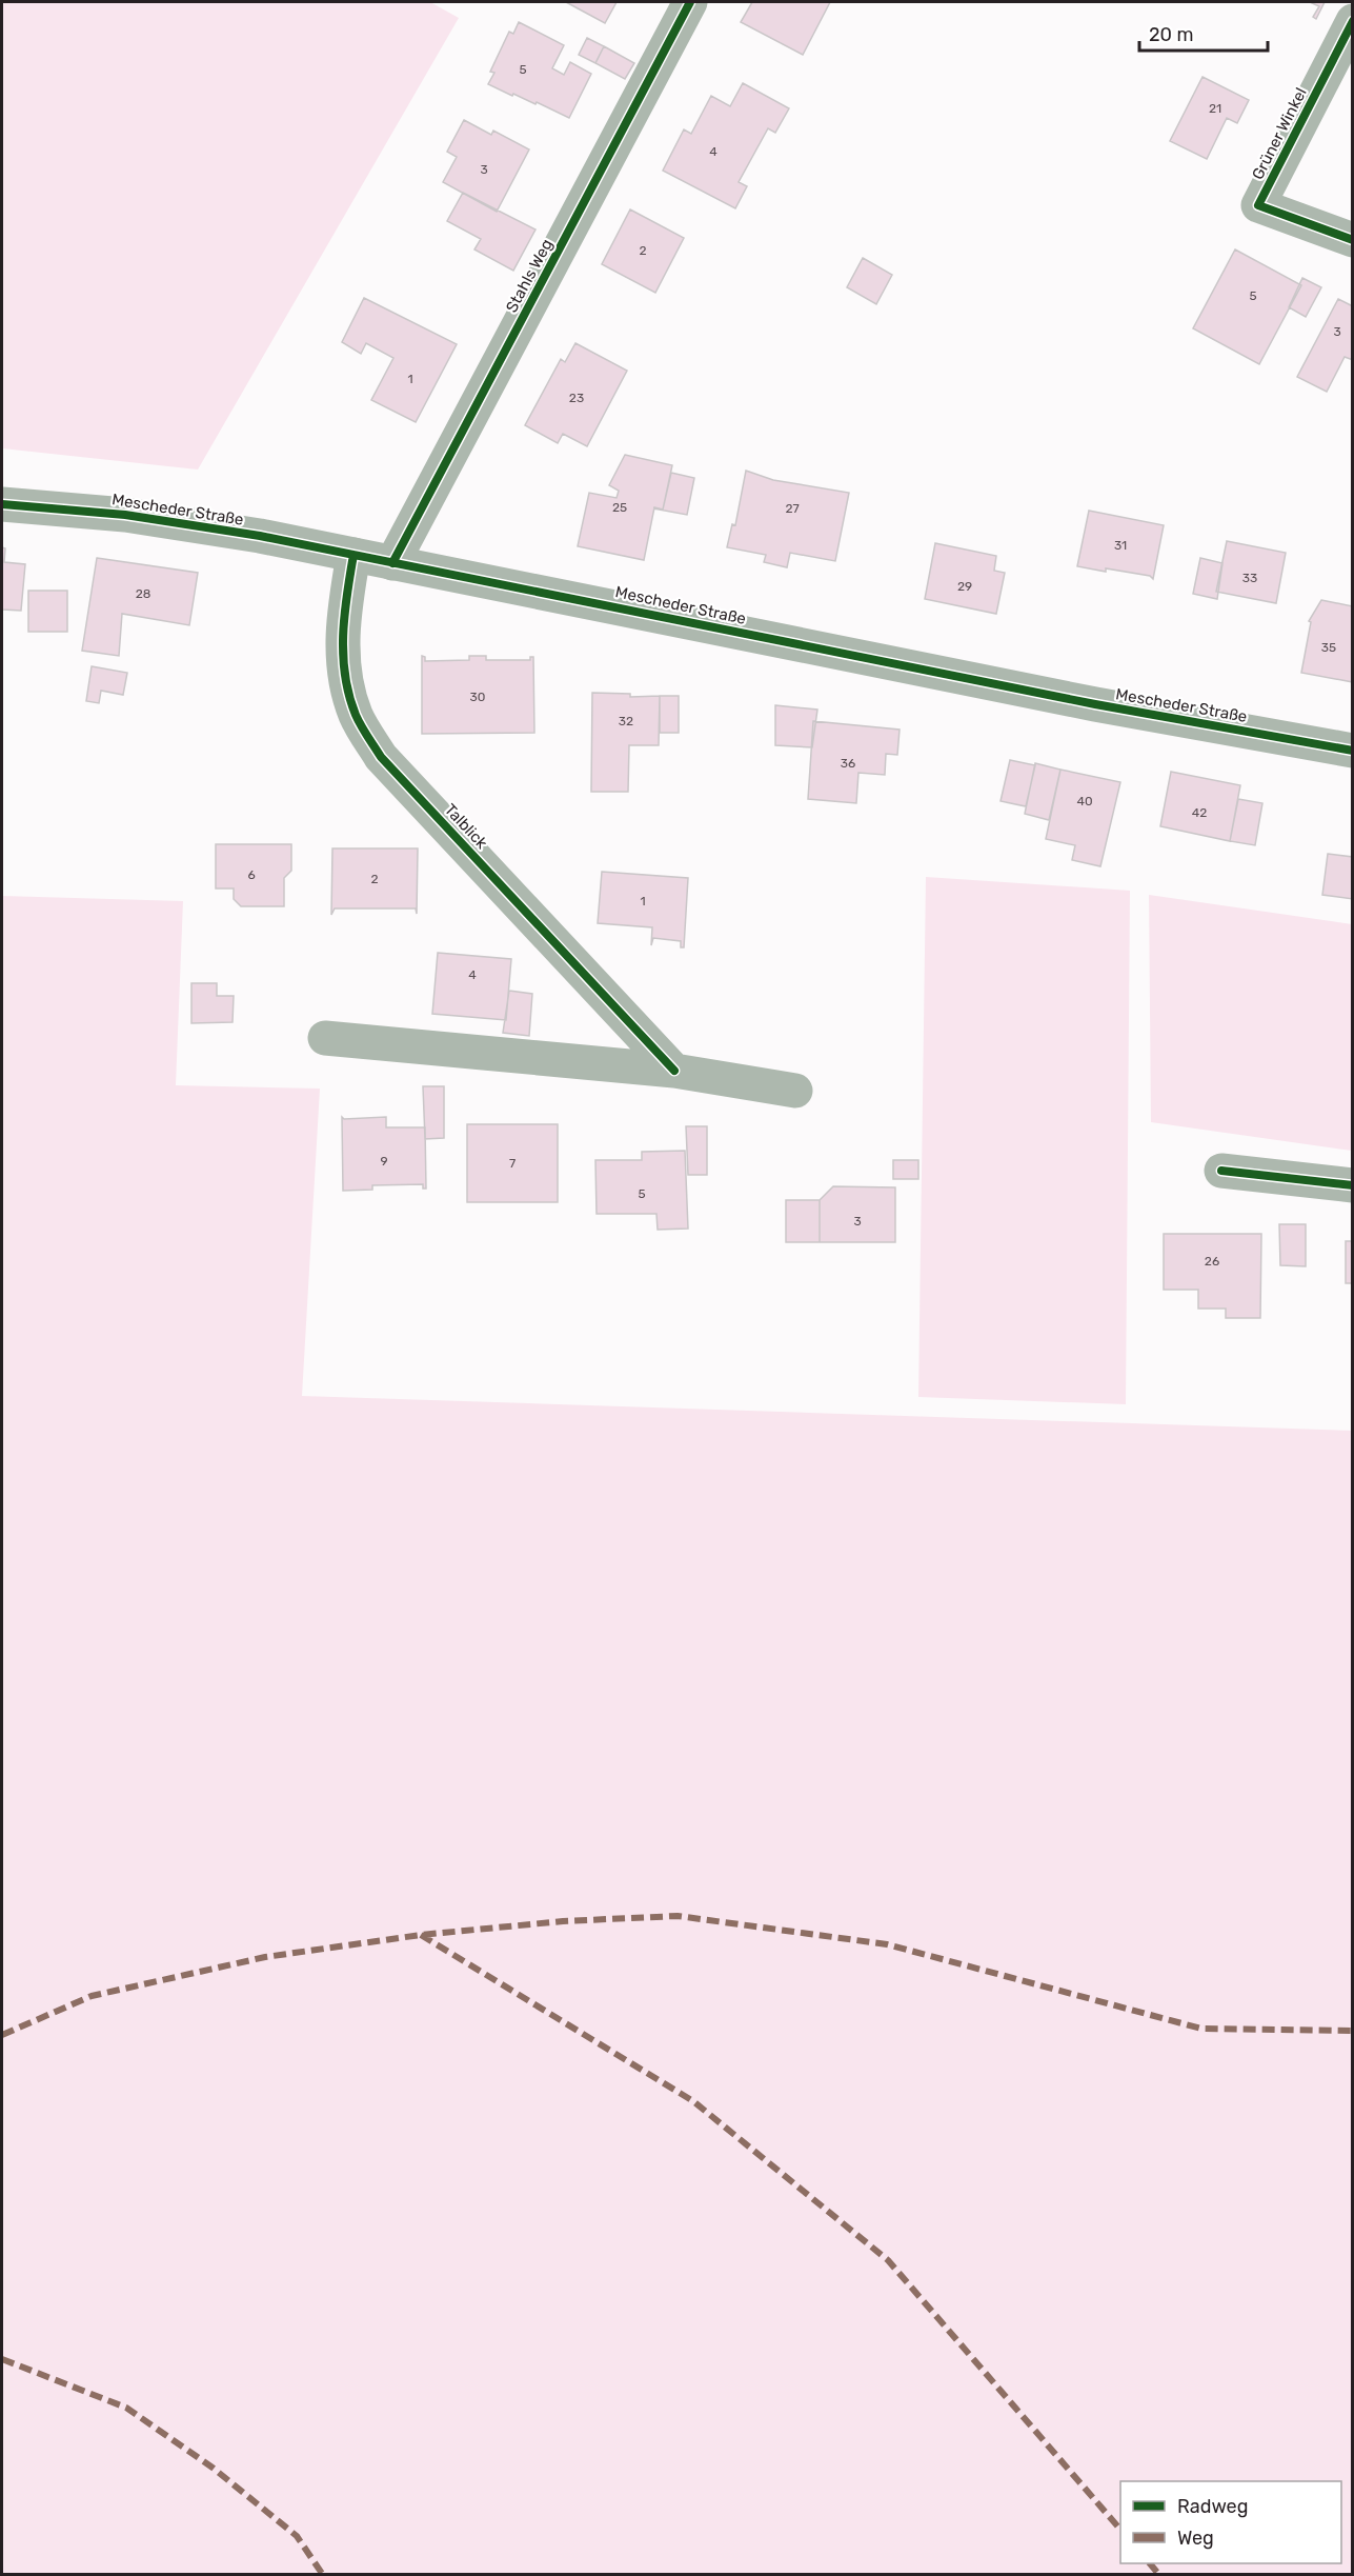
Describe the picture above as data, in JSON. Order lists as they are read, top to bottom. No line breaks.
{"streets":{"street":["Grüner Winkel","Stahls Weg","Mescheder Straße","Talblick"]},"crossings":[["Stahls Weg","Mescheder Straße"],["Mescheder Straße","Talblick"]],"house_numbers":["5","21","4","3","2","5","3","1","23","25","27","31","33","29","28","35","30","32","36","40","42","6","2","1","4","9","7","5","3","26"],"legend":["Radweg","Weg"],"scale_bar":"20 m"}
